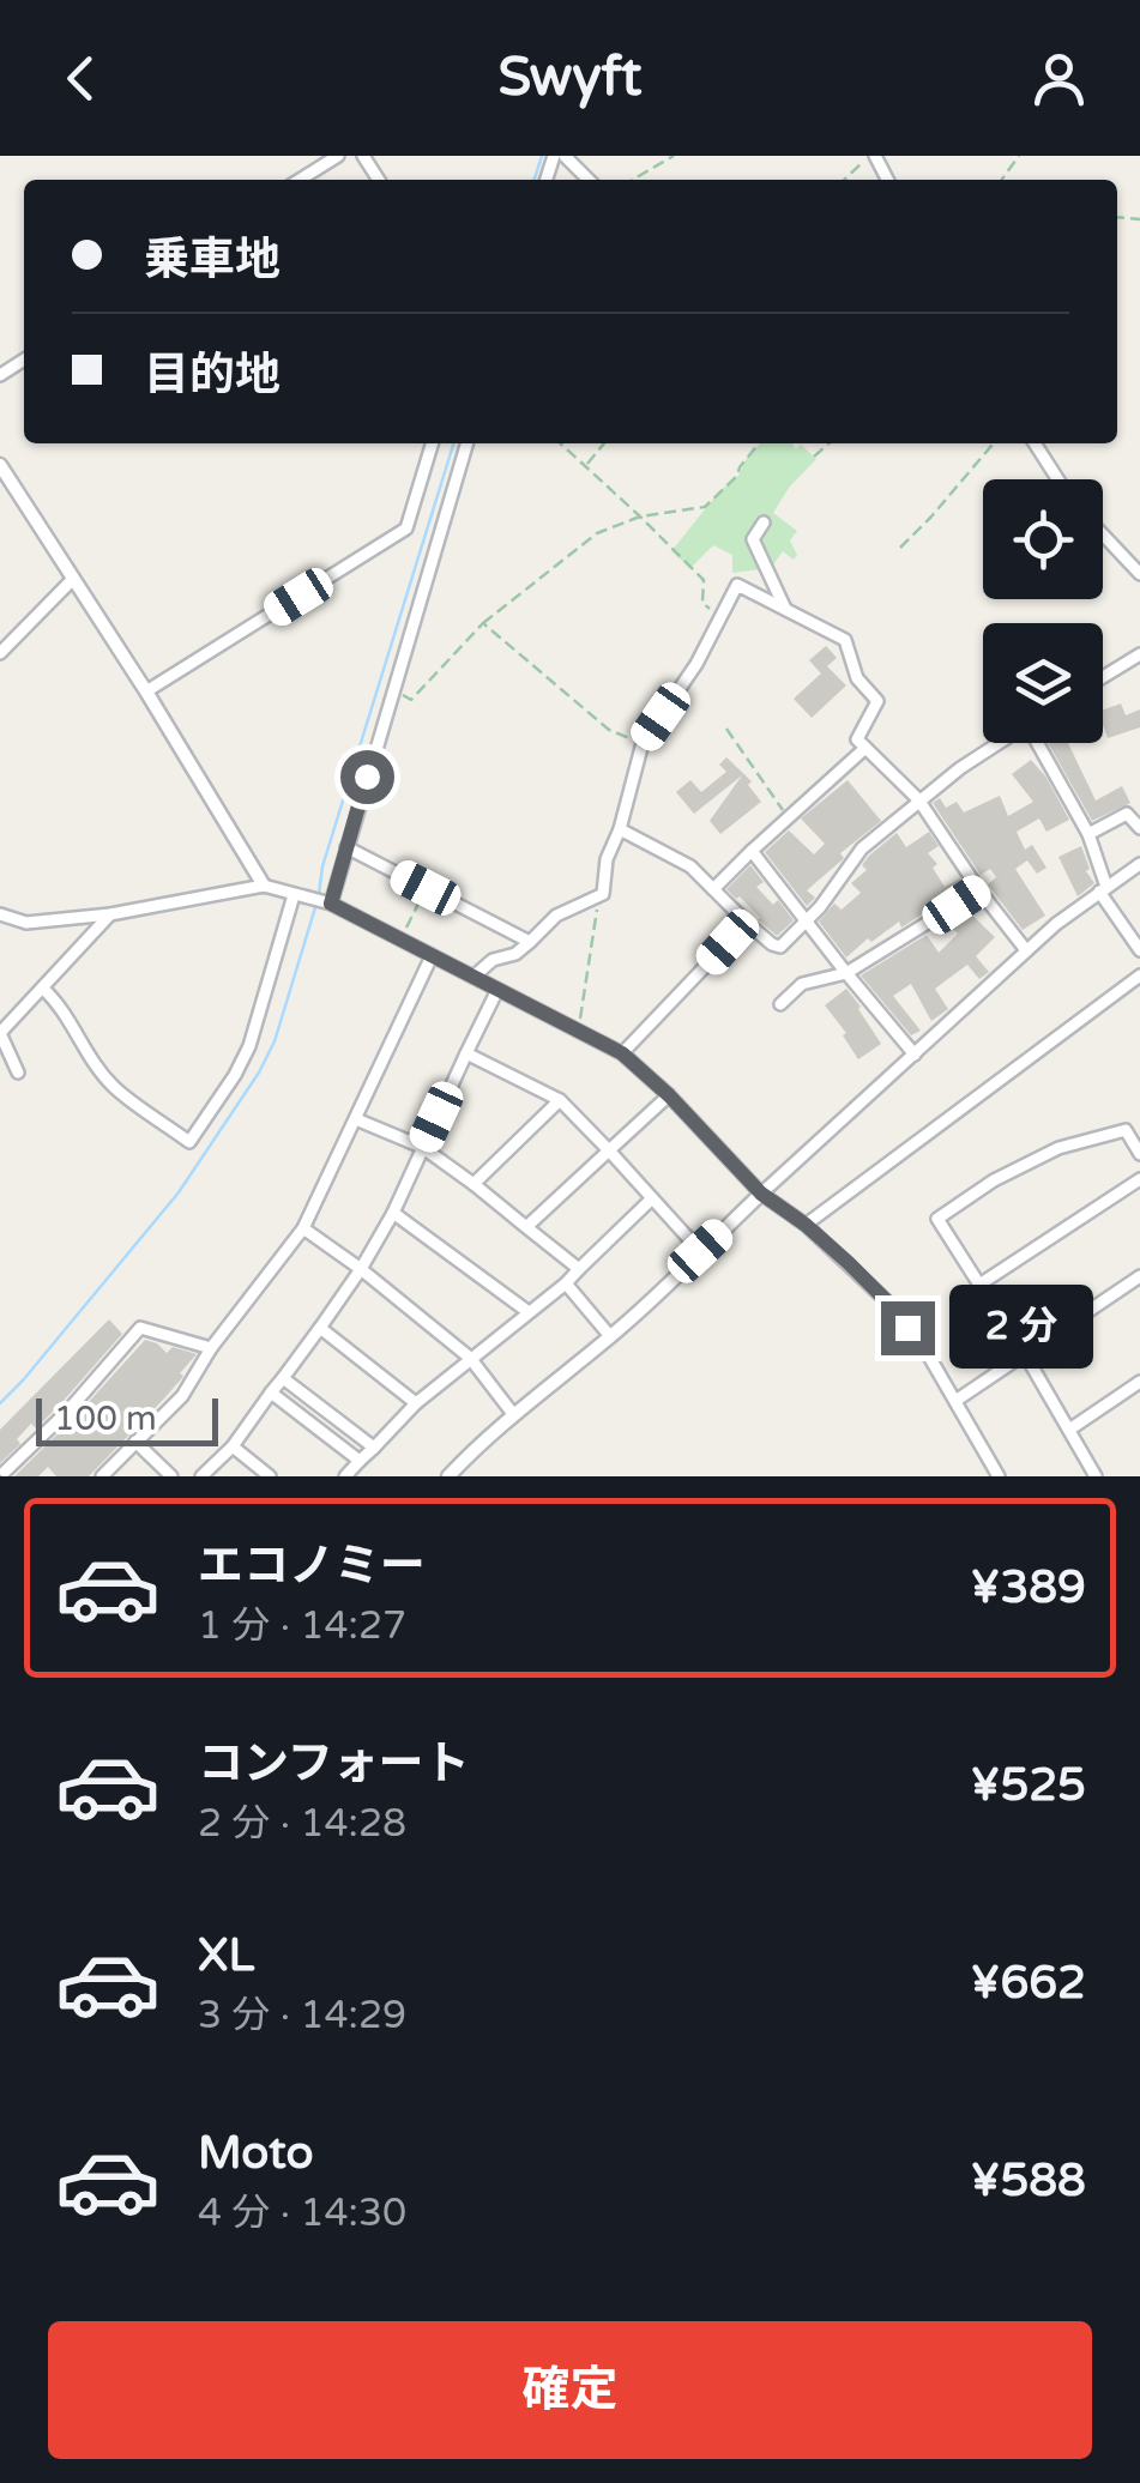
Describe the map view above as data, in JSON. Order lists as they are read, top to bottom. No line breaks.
{"scale_bar":"100 m","page":{"header":"Swyft","banner":["乗車地","目的地"],"bubble":"2 分","scale":"100 m","list":[{"name":"エコノミー","note":"1 分 · 14:27","value":"¥389"},{"name":"コンフォート","note":"2 分 · 14:28","value":"¥525"},{"name":"XL","note":"3 分 · 14:29","value":"¥662"},{"name":"Moto","note":"4 分 · 14:30","value":"¥588"}],"buttons":"確定"}}
